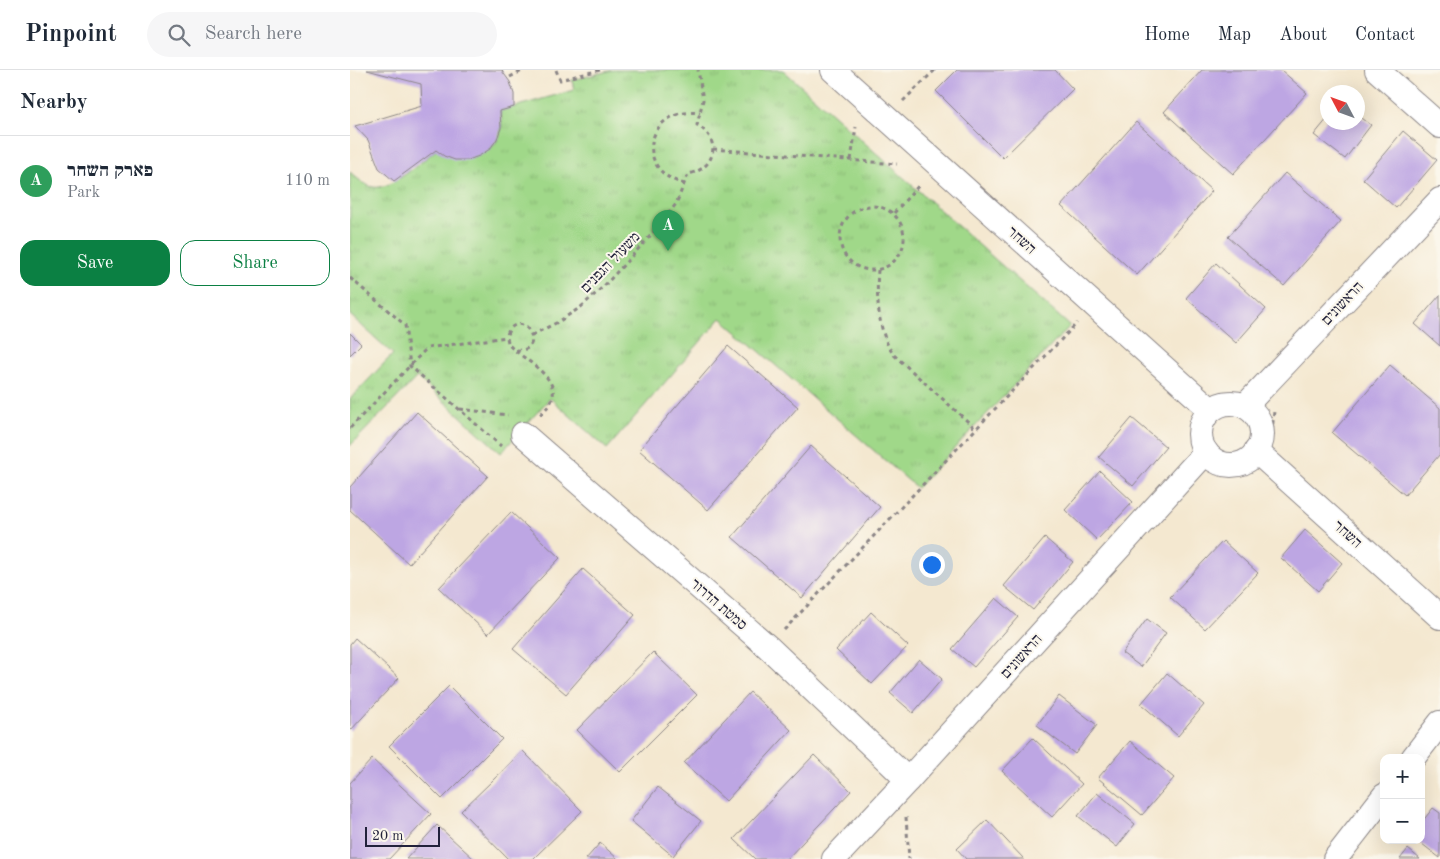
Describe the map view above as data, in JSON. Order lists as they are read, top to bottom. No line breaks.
{"streets":{"street":["השחר","הראשונים","סמטת הדרור"],"path":["משעול הגפנים"]},"crossings":[["השחר","הראשונים"],["הראשונים","סמטת הדרור"]],"scale_bar":"20 m","north":"top left","page":{"header":"Pinpoint","search":"Search here","nav":["Home","Map","About","Contact"],"heading":"Nearby","list":[{"mark":"A","name":"פארק השחר","note":"Park","value":"110 m"}],"pins":"A","buttons":["Save","Share"],"map_buttons":["+","−"],"scale":"20 m"}}
